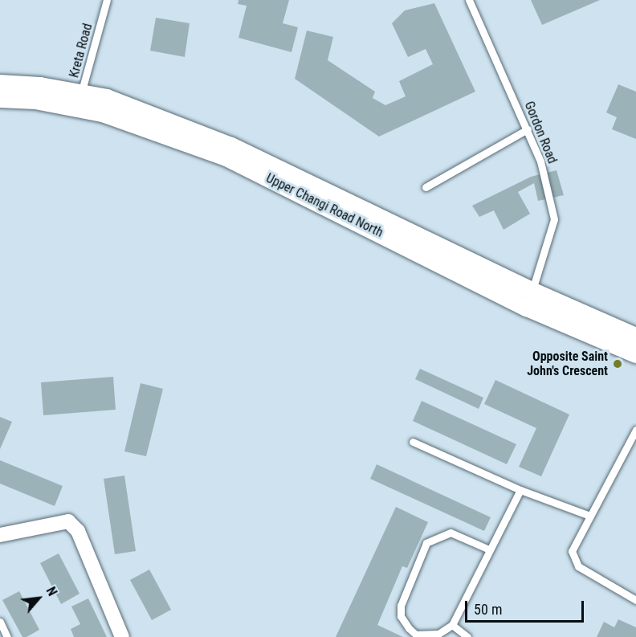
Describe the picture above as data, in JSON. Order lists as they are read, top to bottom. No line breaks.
{"streets":{"street":["Upper Changi Road North"],"lane":["Kreta Road","Gordon Road"]},"crossings":[["Kreta Road","Upper Changi Road North"],["Gordon Road","Upper Changi Road North"]],"places":["Opposite Saint John's Crescent"],"scale_bar":"50 m","north":"top right"}
